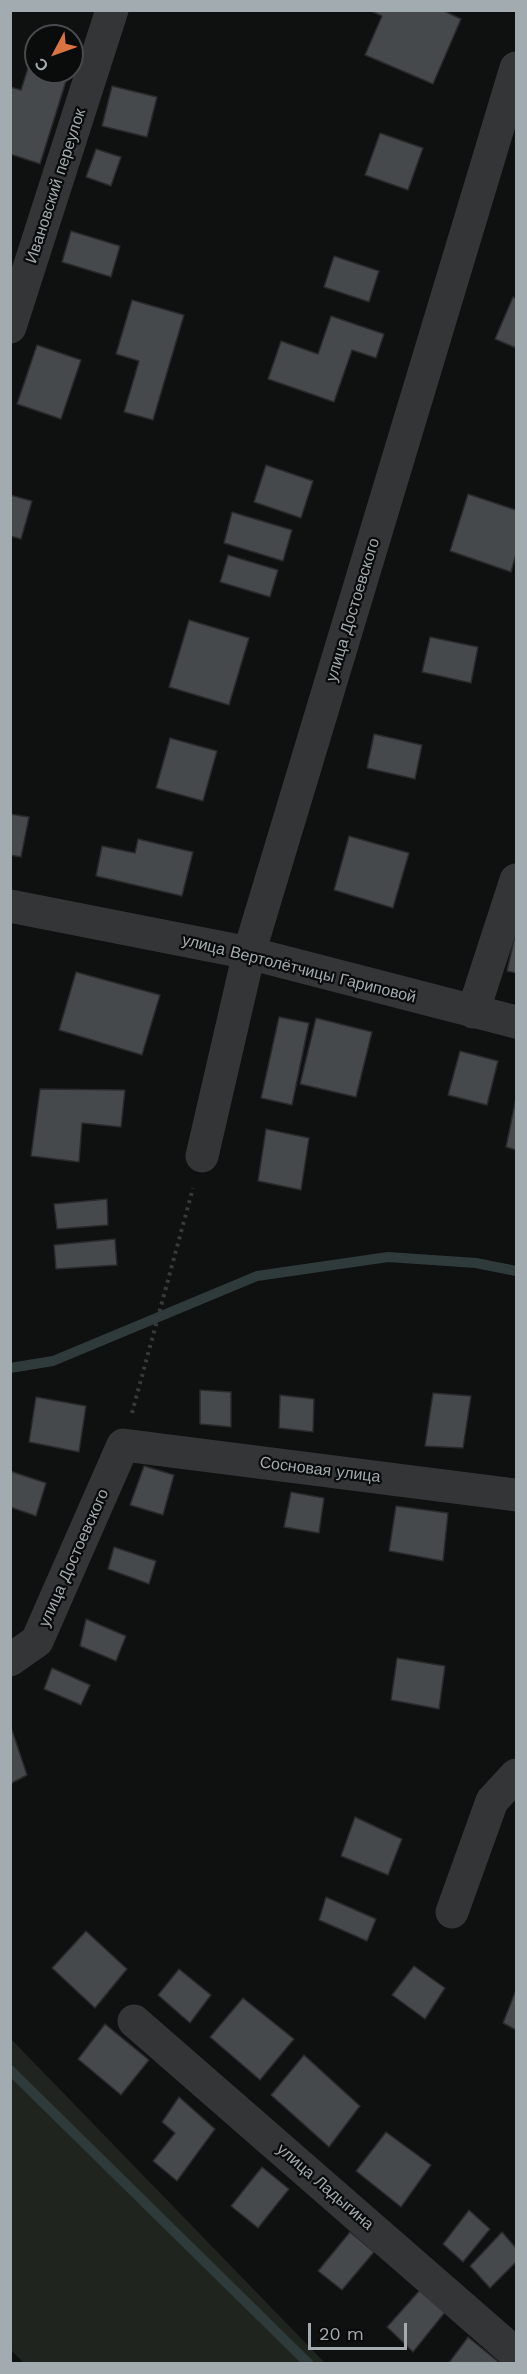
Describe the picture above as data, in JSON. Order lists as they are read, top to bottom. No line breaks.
{"streets":{"street":["Ивановский переулок","улица Достоевского","улица Вертолётчицы Гариповой","Сосновая улица","улица Ладыгина"]},"crossings":[["улица Достоевского","улица Вертолётчицы Гариповой"],["улица Достоевского","Сосновая улица"]],"scale_bar":"20 m","north":"bottom left"}
